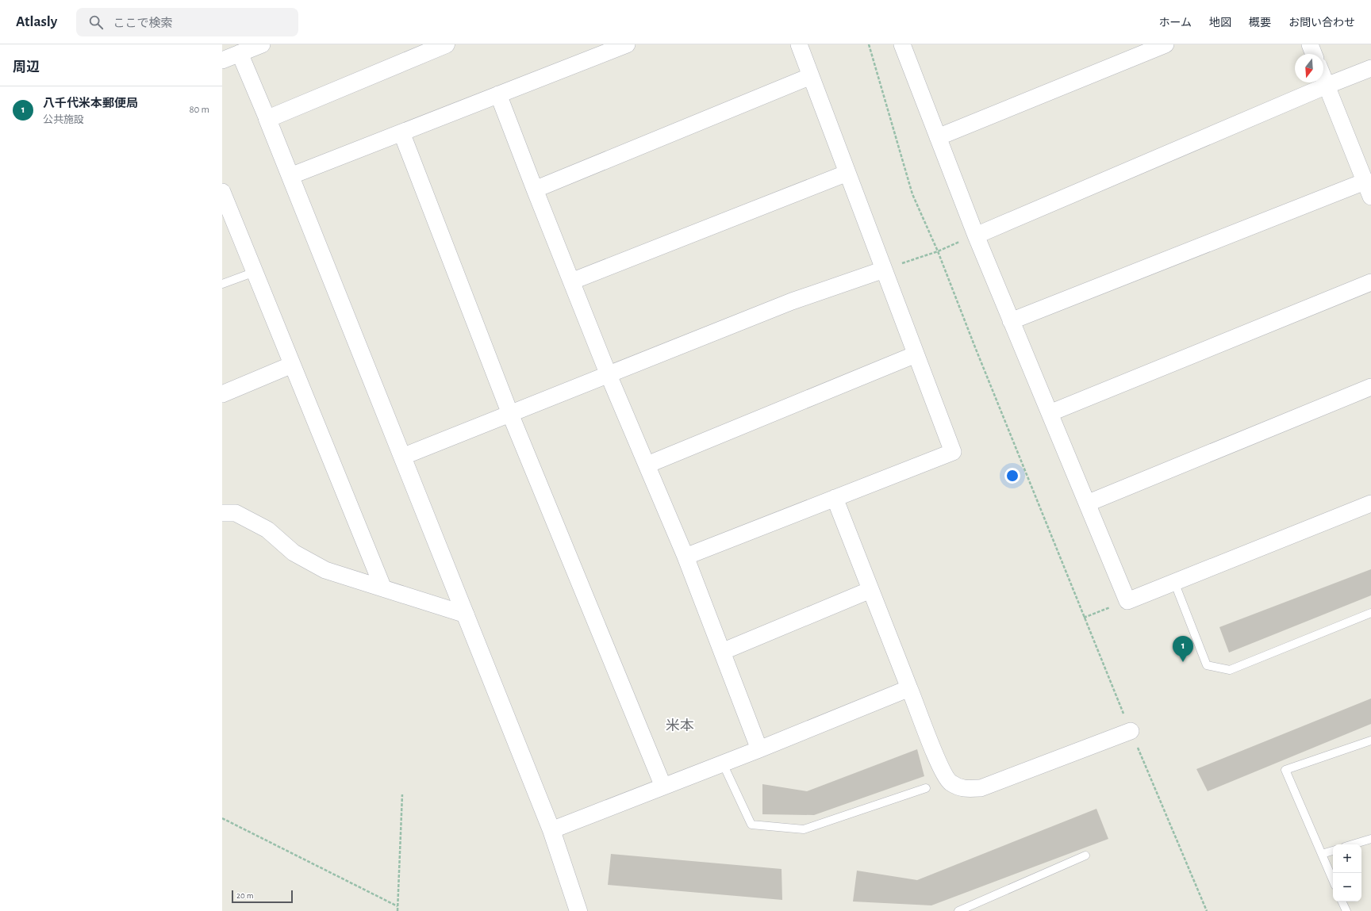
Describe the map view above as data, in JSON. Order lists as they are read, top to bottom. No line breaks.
{"districts":["米本"],"scale_bar":"20 m","north":"bottom","page":{"header":"Atlasly","search":"ここで検索","nav":["ホーム","地図","概要","お問い合わせ"],"heading":"周辺","list":[{"mark":"1","name":"八千代米本郵便局","note":"公共施設","value":"80 m"}],"pins":"1","map_buttons":["+","−"],"scale":"20 m"}}
